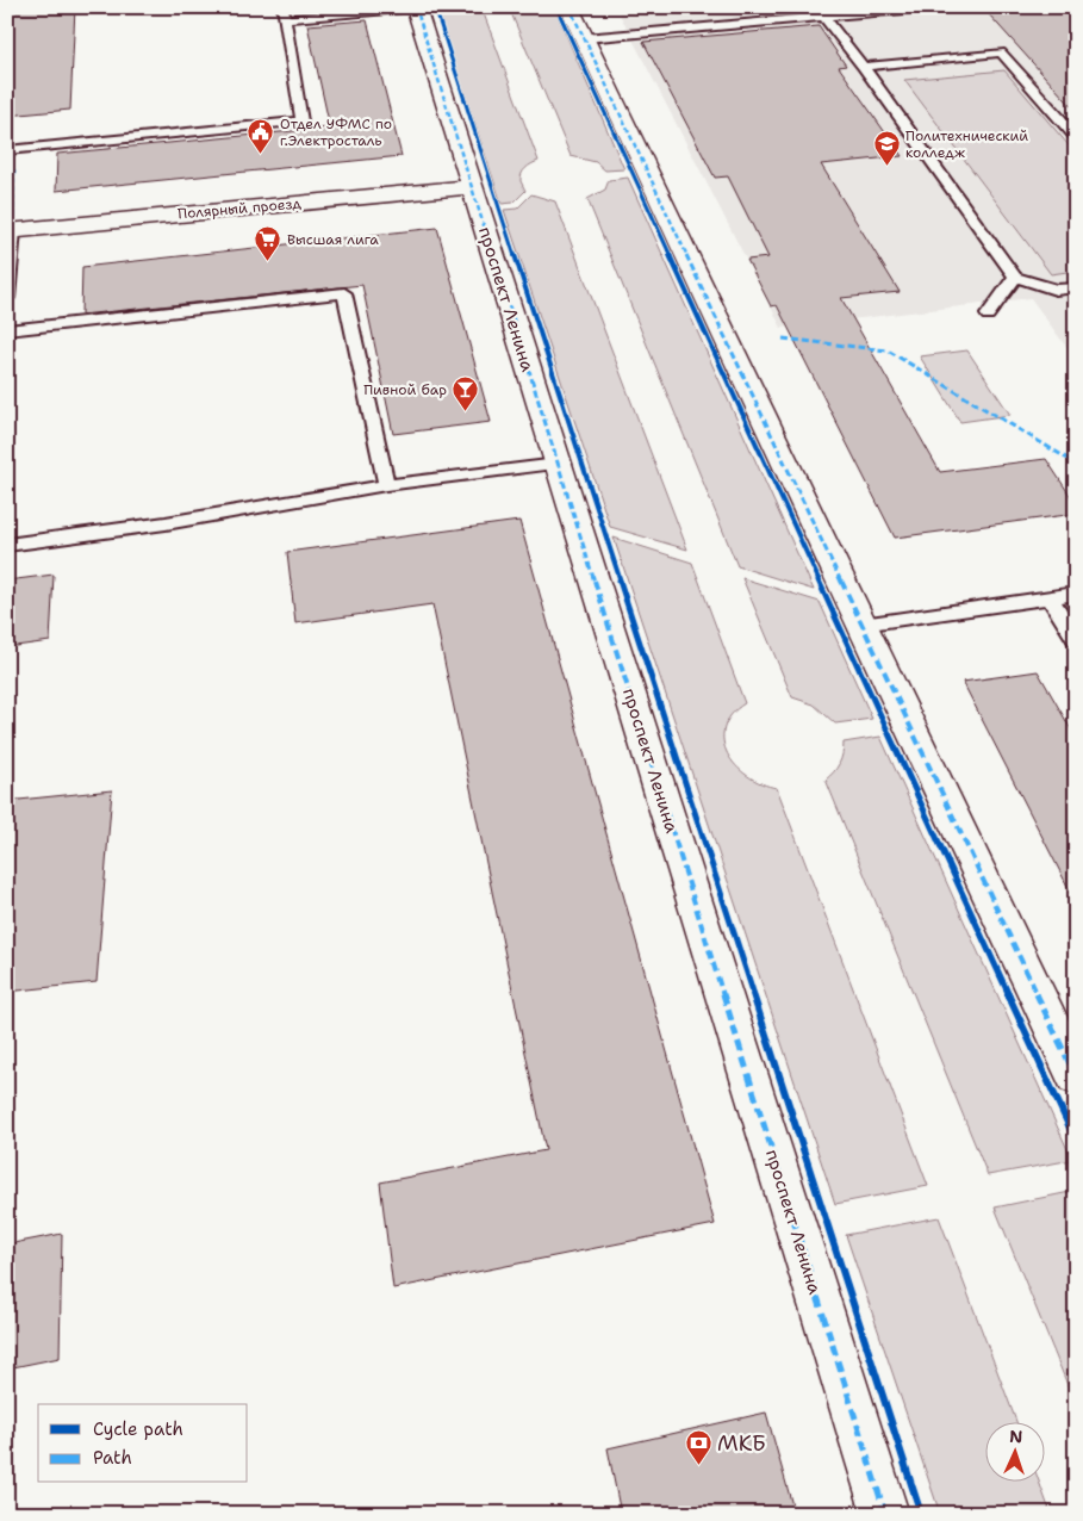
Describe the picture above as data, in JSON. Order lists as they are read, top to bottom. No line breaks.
{"streets":{"street":["Полярный проезд","проспект Ленина"]},"crossings":[["Полярный проезд","проспект Ленина"]],"places":{"public building":["Отдел УФМС по г.Электросталь"],"school or university":["Политехнический колледж"],"supermarket":["Высшая лига"],"bar":["Пивной бар"],"bank":["МКБ"]},"legend":["Cycle path","Path"],"north":"top"}
